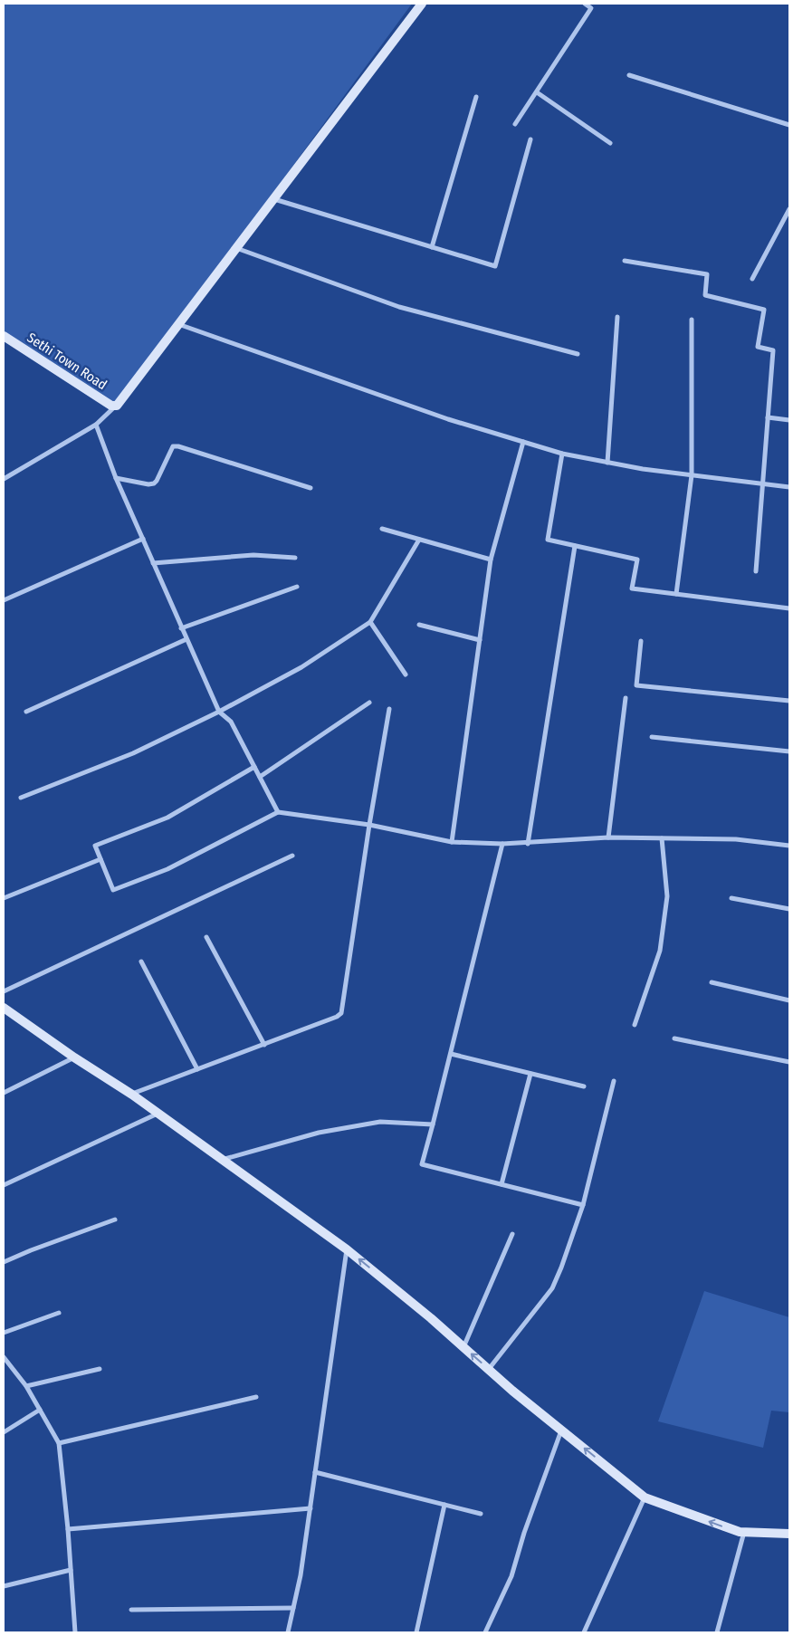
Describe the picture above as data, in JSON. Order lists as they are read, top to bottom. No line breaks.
{"streets":{"street":["Sethi Town Road"]}}
